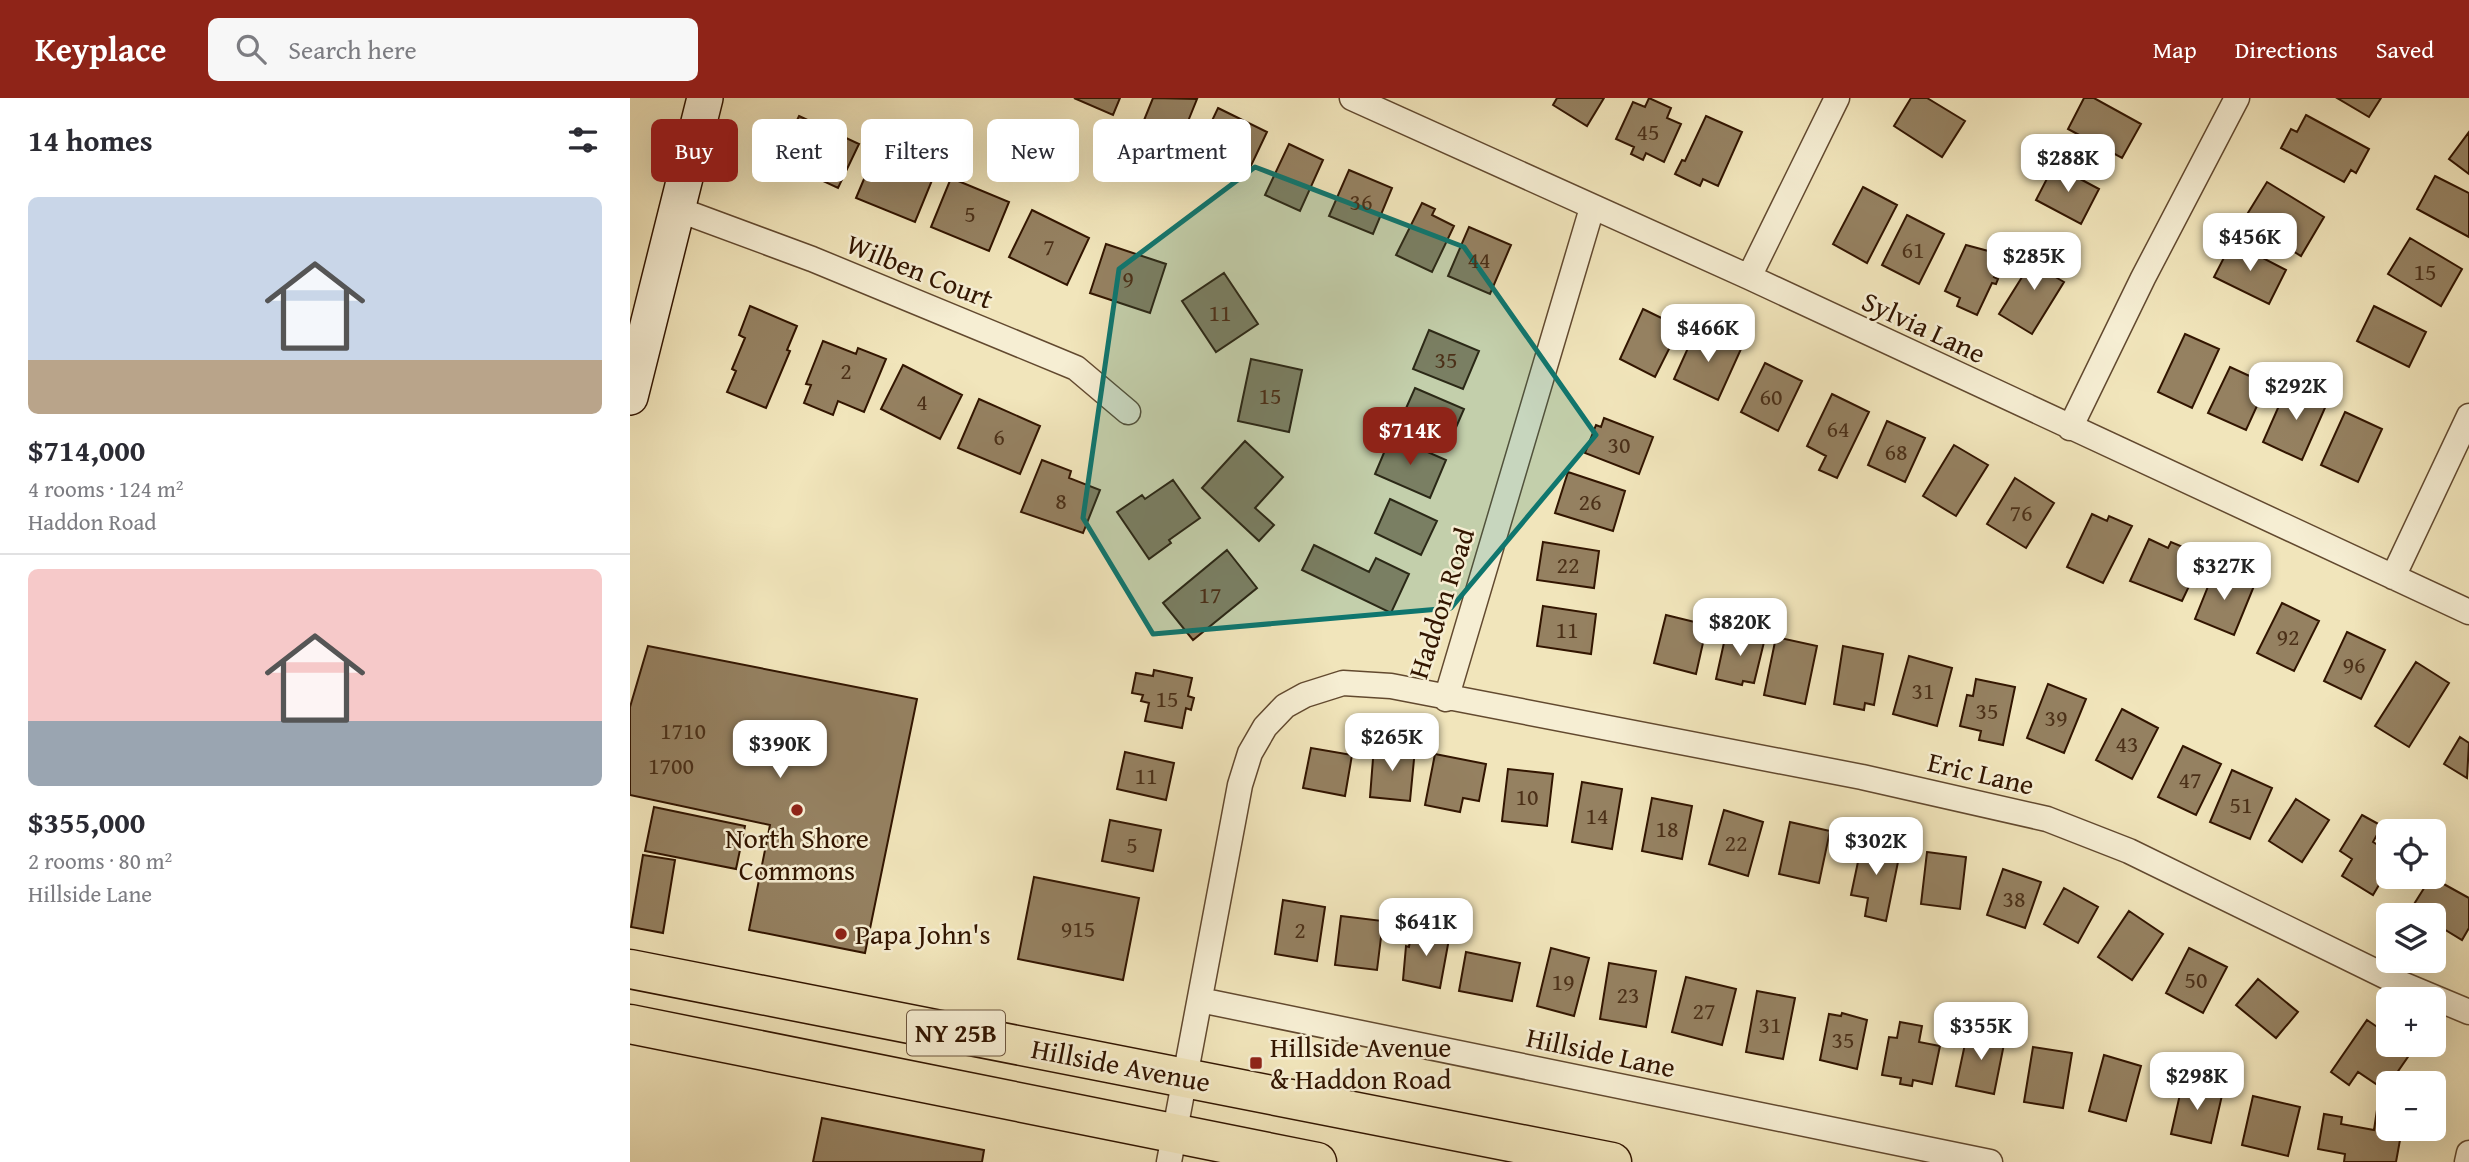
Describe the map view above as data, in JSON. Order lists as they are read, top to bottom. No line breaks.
{"streets":{"main road":["NY 25B","Hillside Avenue"],"street":["Wilben Court","Sylvia Lane","Haddon Road","Eric Lane","Hillside Lane"]},"crossings":[["Sylvia Lane","Haddon Road"],["Haddon Road","Eric Lane"],["Haddon Road","Hillside Lane"],["Haddon Road","Hillside Avenue"]],"places":{"other":["North Shore Commons","Papa John's"],"transit":["Hillside Avenue & Haddon Road"]},"house_numbers":["45","36","5","7","61","44","15","9","11","35","2","15","60","4","64","6","30","68","8","26","76","22","17","11","92","96","31","15","35","39","1710","43","1700","11","47","10","51","14","18","22","5","38","915","2","50","19","23","27","31","35"],"page":{"header":"Keyplace","search":"Search here","nav":["Map","Directions","Saved"],"heading":"14 homes","chip":["Buy","Rent","Filters","New","Apartment"],"price":["$288K","$456K","$285K","$466K","$292K","$714K","$327K","$820K","$265K","$390K","$302K","$641K","$355K","$298K"],"list":[{"name":"$714,000","note":"4 rooms · 124 m² · Haddon Road"},{"name":"$355,000","note":"2 rooms · 80 m² · Hillside Lane"}],"map_buttons":["+","−"]}}
